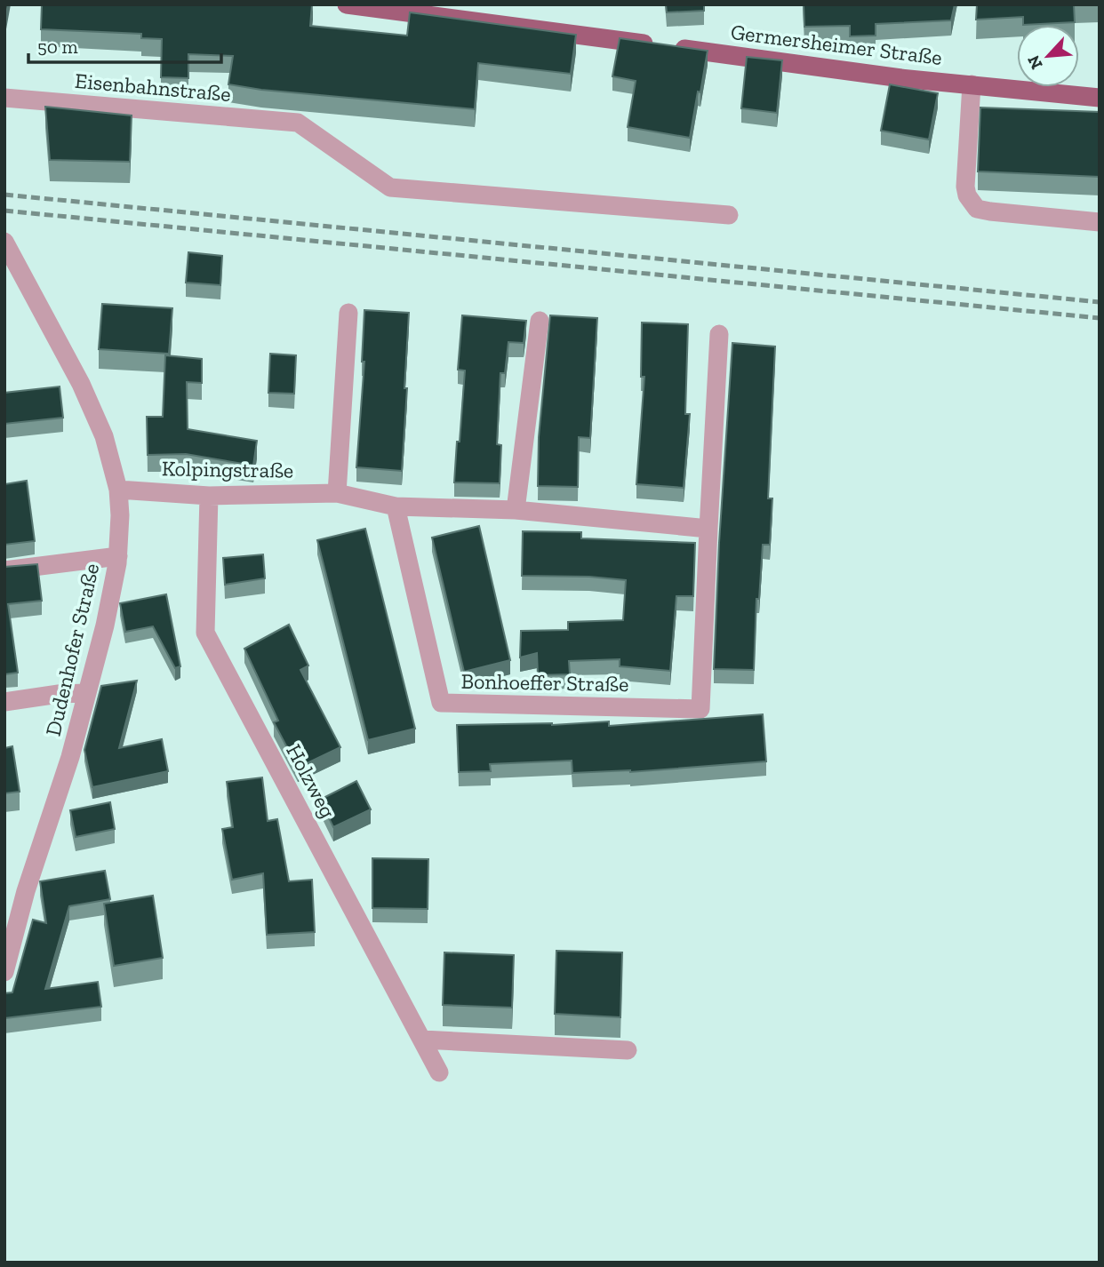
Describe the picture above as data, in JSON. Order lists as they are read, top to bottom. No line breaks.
{"streets":{"main road":["Germersheimer Straße"],"street":["Eisenbahnstraße","Kolpingstraße","Dudenhofer Straße","Bonhoeffer Straße","Holzweg"]},"crossings":[["Kolpingstraße","Dudenhofer Straße"],["Kolpingstraße","Bonhoeffer Straße"],["Kolpingstraße","Holzweg"]],"scale_bar":"50 m","north":"bottom left"}
